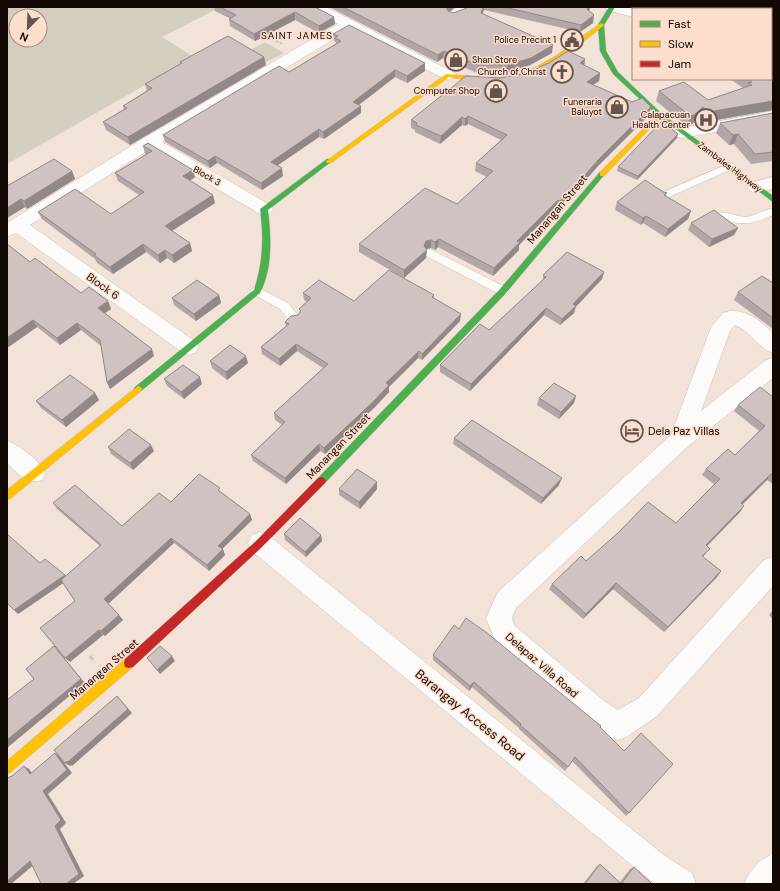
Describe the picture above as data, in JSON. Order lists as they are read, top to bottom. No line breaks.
{"streets":{"street":["Zambales Highway","Block 3","Manangan Street","Block 6","Delapaz Villa Road","Barangay Access Road"]},"crossings":[["Zambales Highway","Manangan Street"],["Manangan Street","Barangay Access Road"]],"districts":["SAINT JAMES"],"places":{"public building":["Police Precint 1"],"shop":["Shan Store","Computer Shop","Funeraria Baluyot"],"church":["Church of Christ"],"hospital":["Calapacuan Health Center"],"hotel":["Dela Paz Villas"]},"legend":["Fast","Slow","Jam"],"north":"bottom left"}
